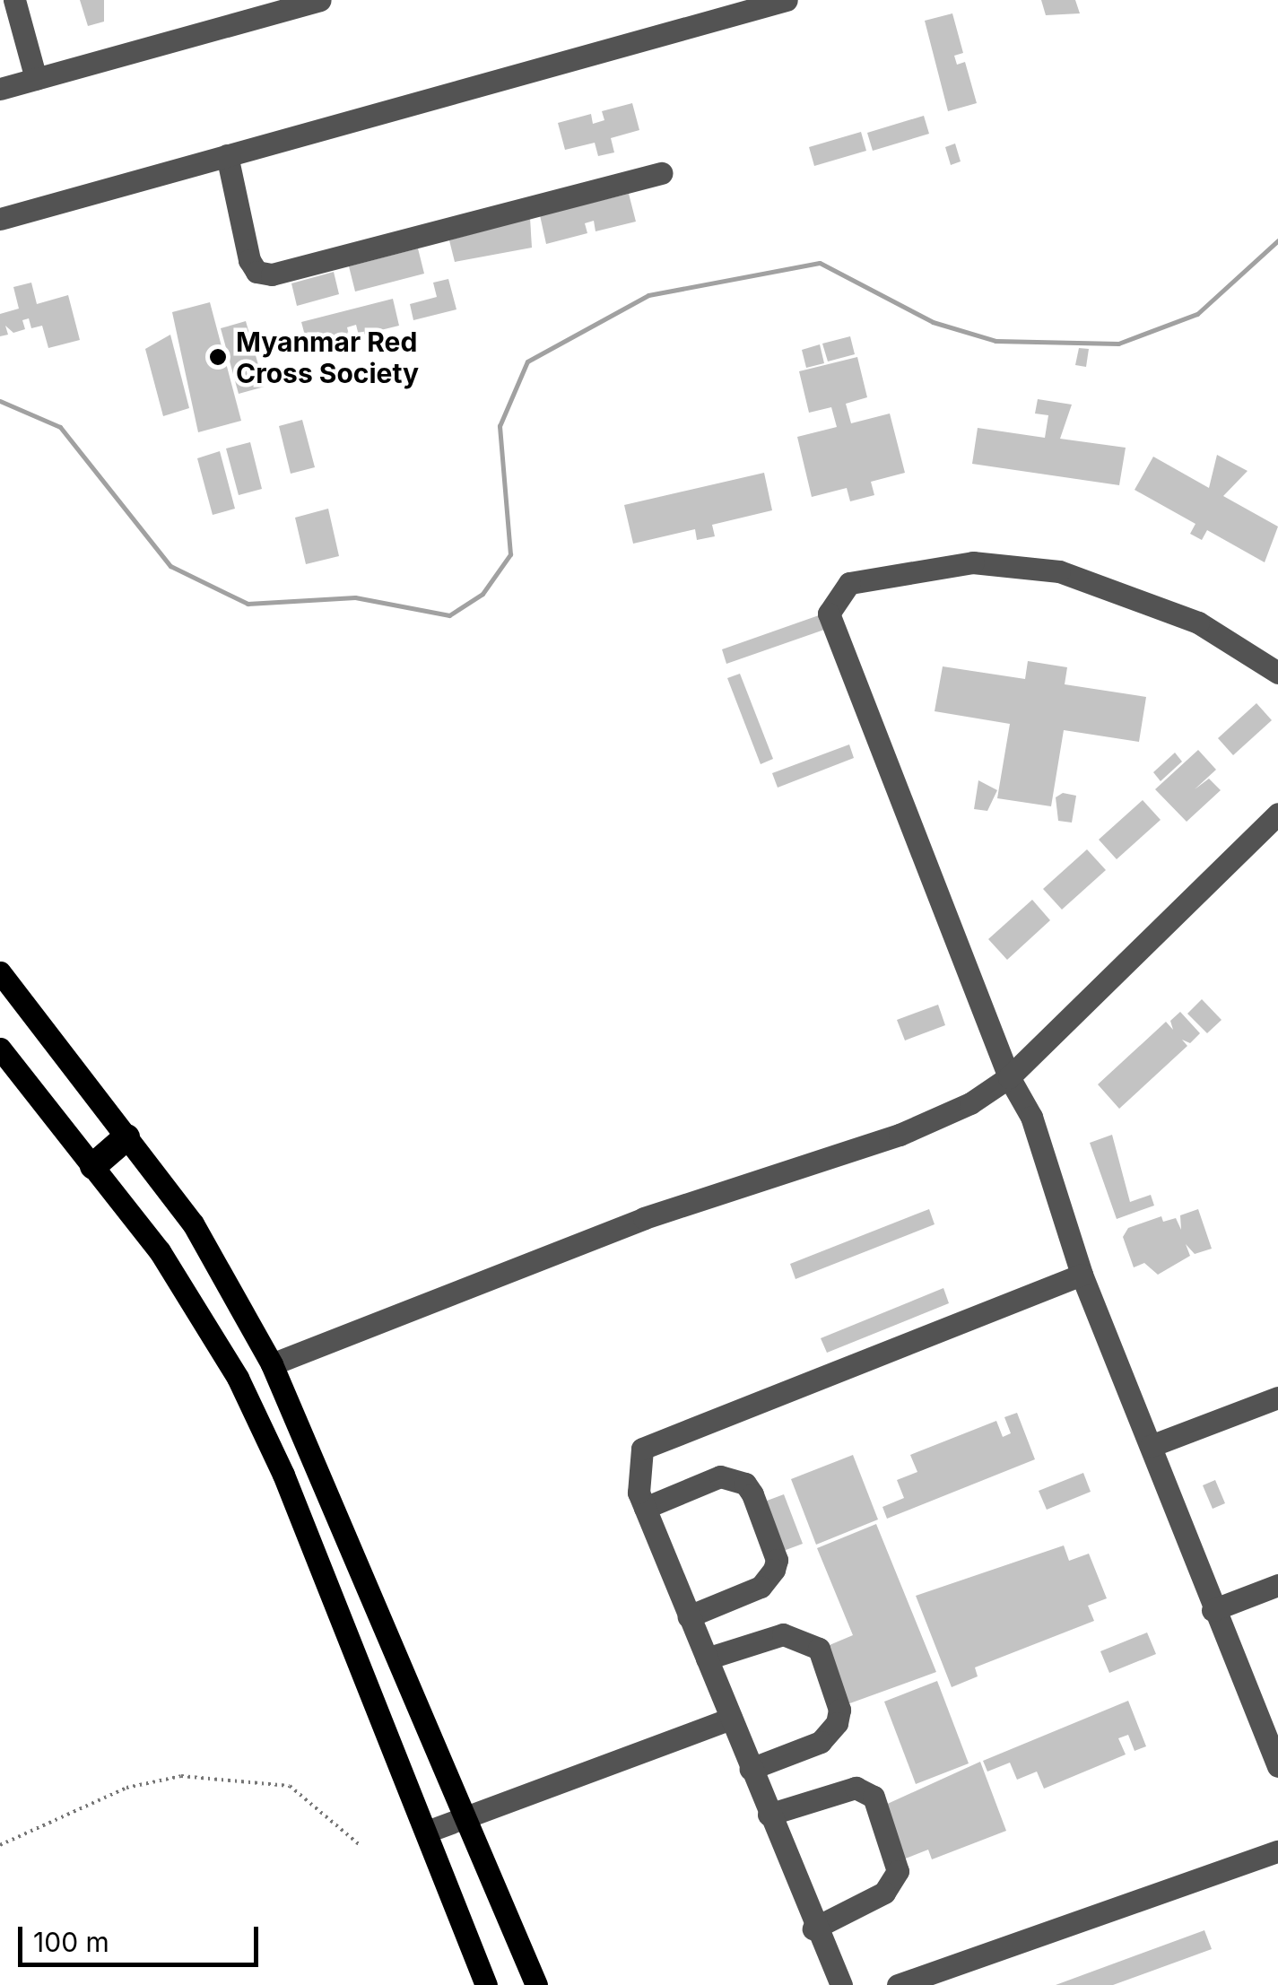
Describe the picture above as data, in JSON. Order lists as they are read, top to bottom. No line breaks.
{"places":["Myanmar Red Cross Society"],"scale_bar":"100 m"}
